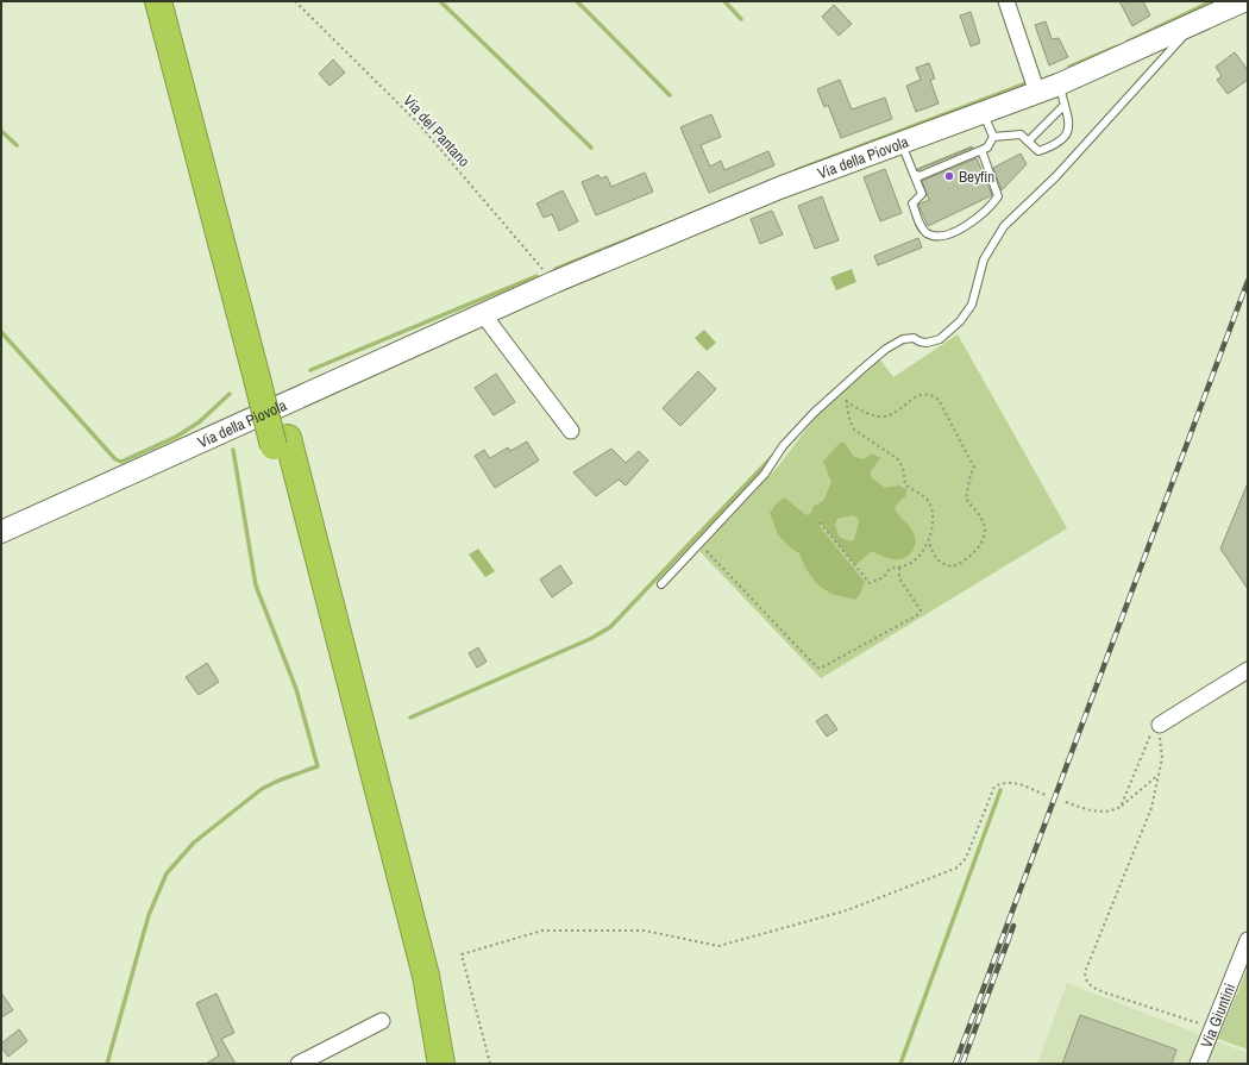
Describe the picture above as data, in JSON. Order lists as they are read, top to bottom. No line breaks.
{"streets":{"street":["Via della Piovola","Via Giuntini"],"path":["Via del Pantano"]},"crossings":[["Via del Pantano","Via della Piovola"]],"places":["Beyfin"]}
